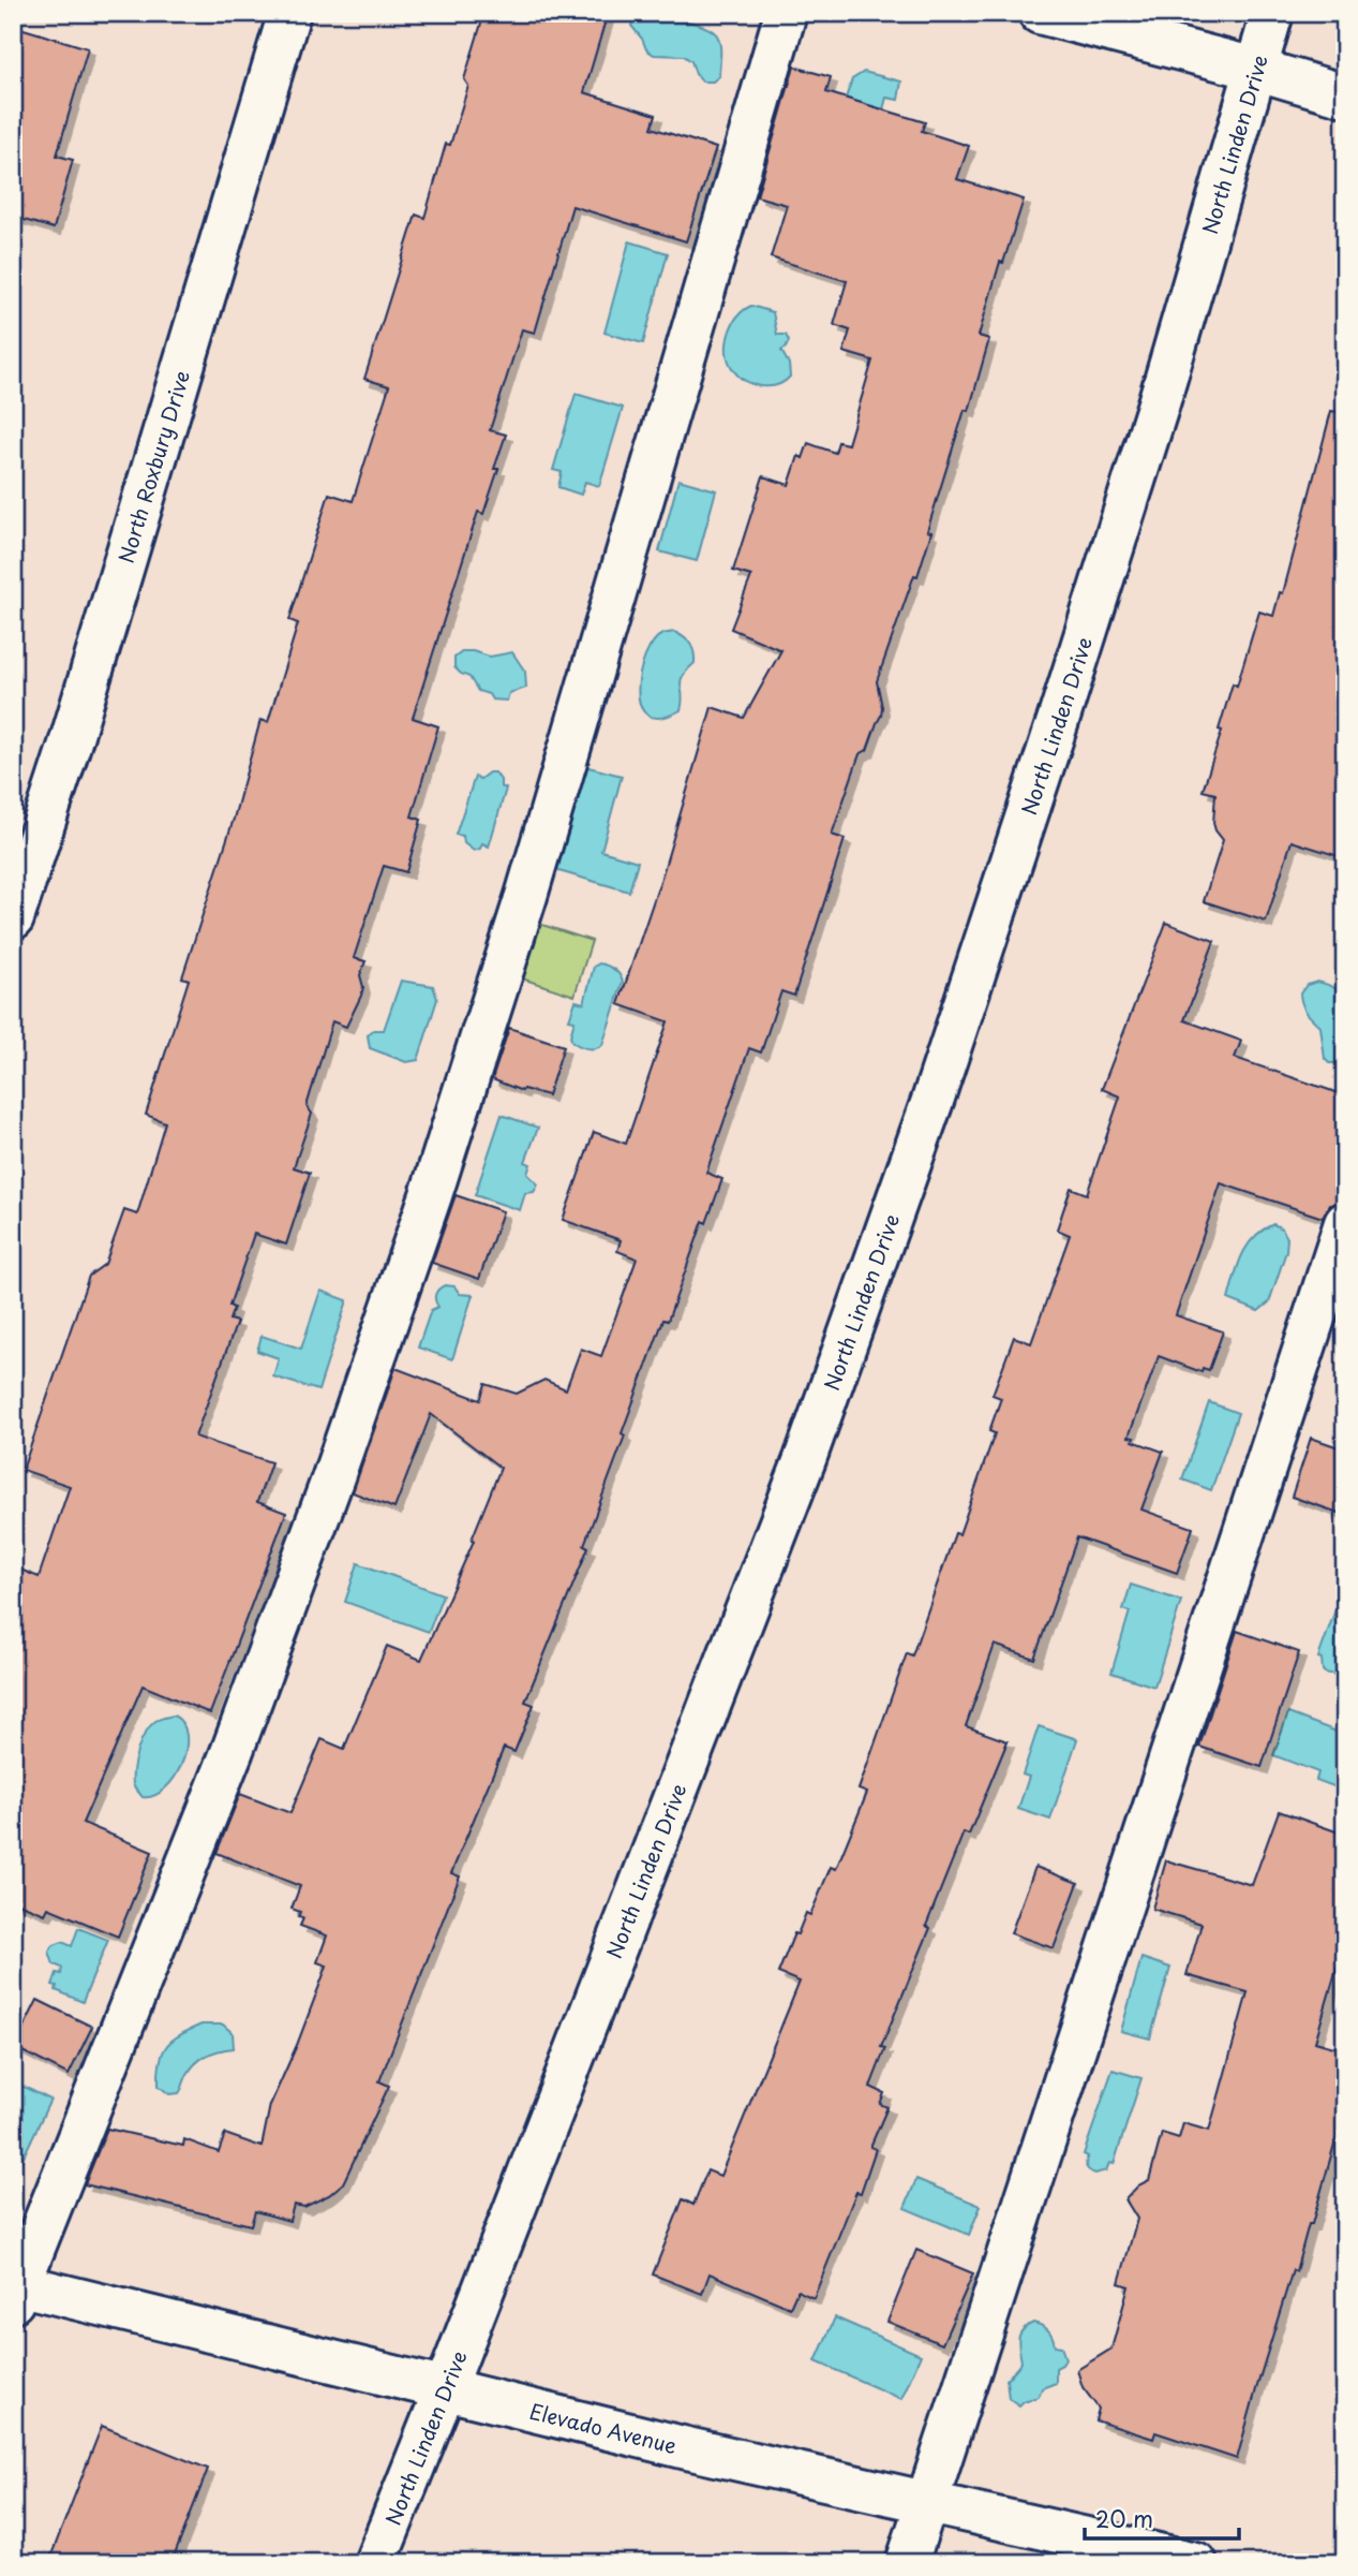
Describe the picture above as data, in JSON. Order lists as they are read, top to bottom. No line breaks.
{"streets":{"street":["North Linden Drive","North Roxbury Drive","Elevado Avenue"]},"crossings":[["North Linden Drive","Elevado Avenue"]],"scale_bar":"20 m"}
